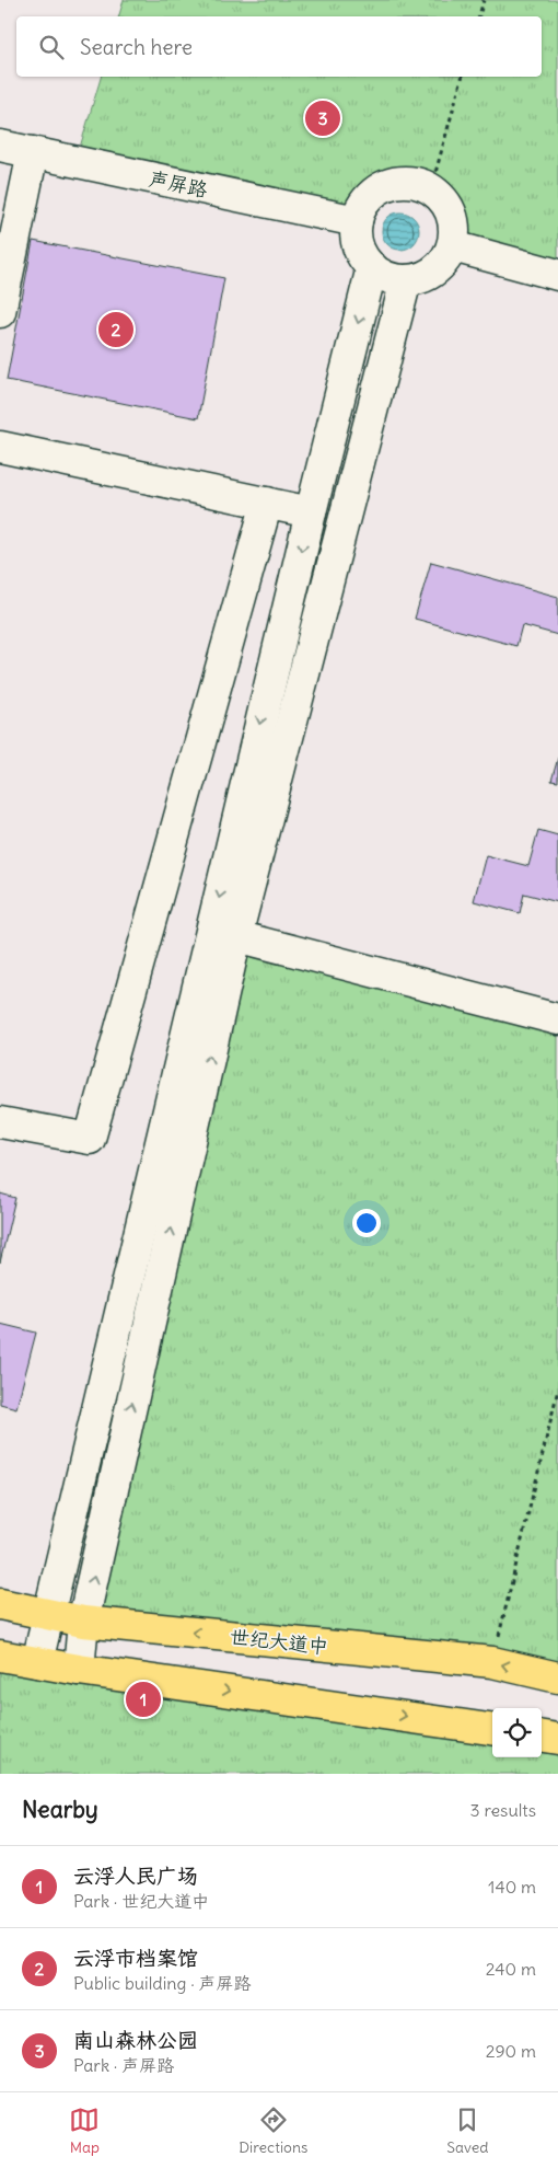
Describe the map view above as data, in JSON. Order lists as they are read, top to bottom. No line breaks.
{"streets":{"main road":["世纪大道中"],"street":["声屏路"]},"page":{"search":"Search here","pins":["3","2","1"],"heading":["Nearby","3 results"],"list":[{"mark":"1","name":"云浮人民广场","note":"Park · 世纪大道中","value":"140 m"},{"mark":"2","name":"云浮市档案馆","note":"Public building · 声屏路","value":"240 m"},{"mark":"3","name":"南山森林公园","note":"Park · 声屏路","value":"290 m"}],"nav":["Map","Directions","Saved"]}}
